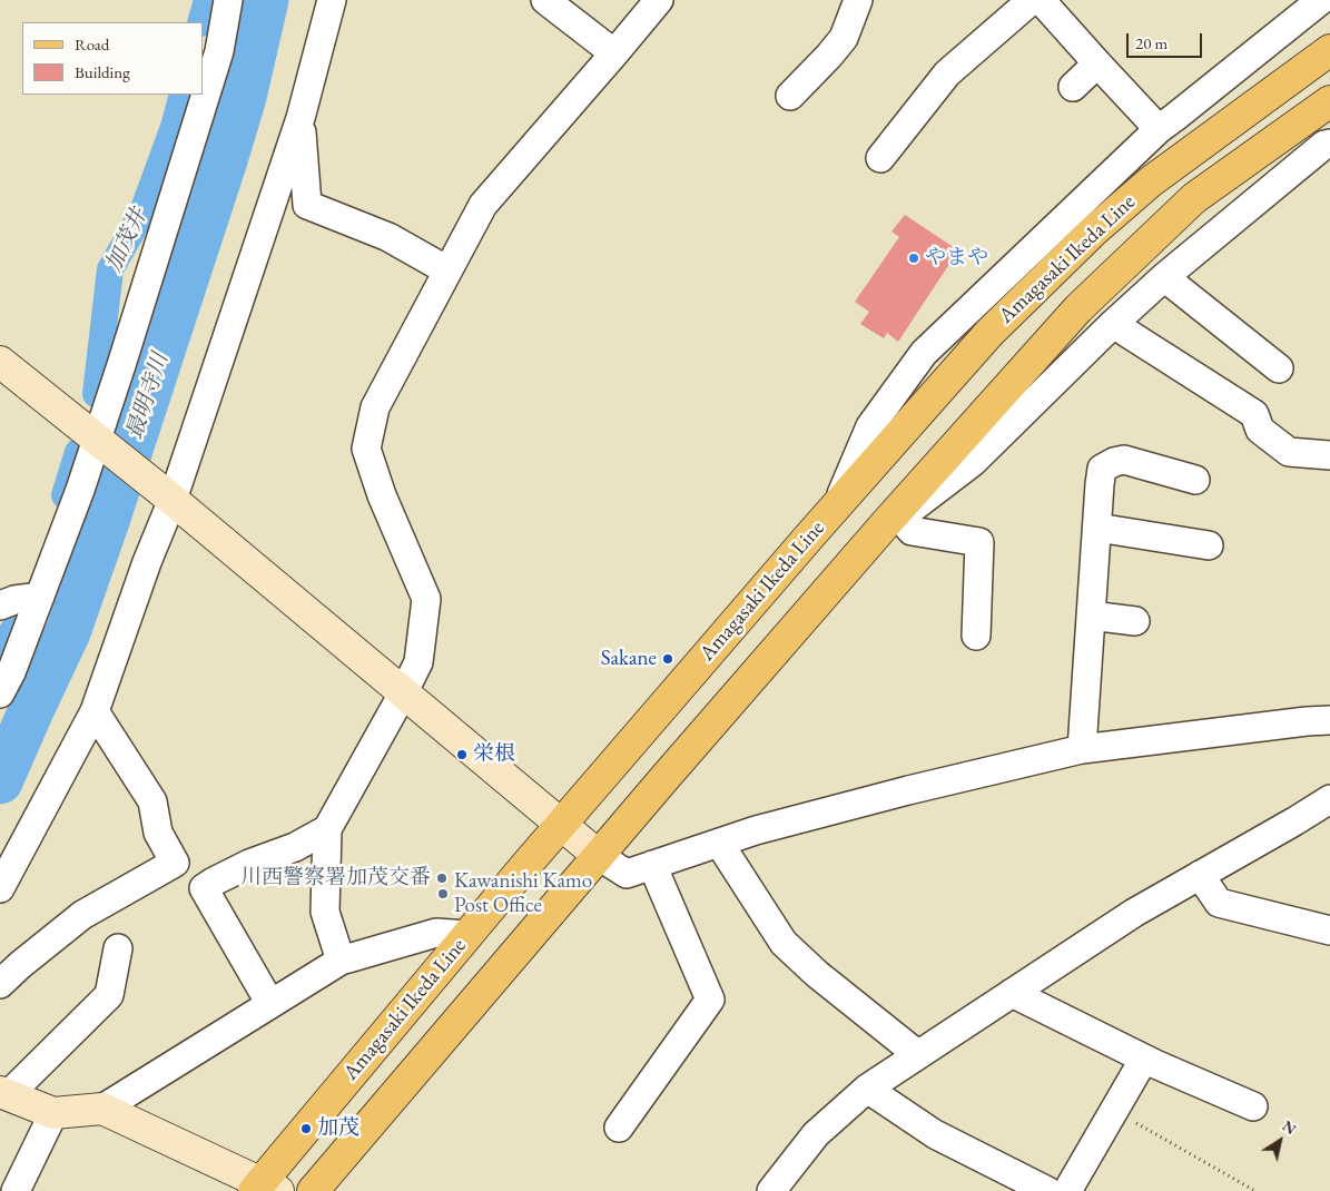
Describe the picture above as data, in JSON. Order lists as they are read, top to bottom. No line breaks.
{"streets":{"main road":["Amagasaki Ikeda Line"]},"water":["加茂井","最明寺川"],"places":["やまや","Sakane","栄根","川西警察署加茂交番","Kawanishi Kamo Post Office","加茂"],"legend":["Road","Building"],"scale_bar":"20 m","north":"top right"}
